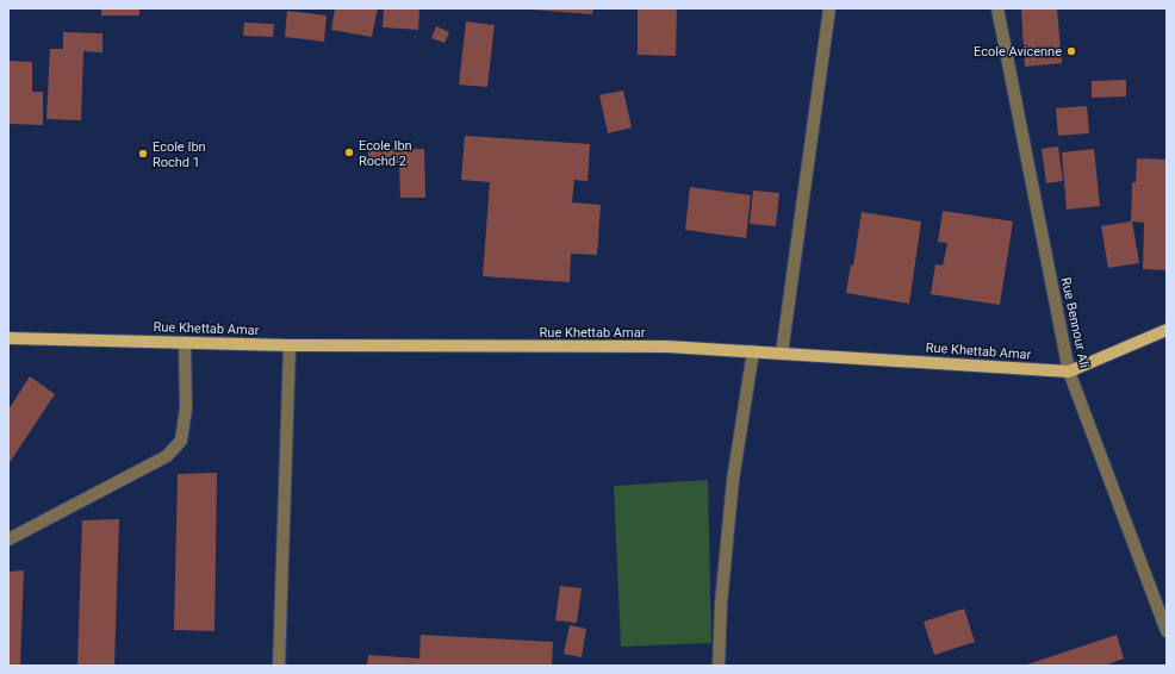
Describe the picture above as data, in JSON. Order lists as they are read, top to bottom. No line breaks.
{"streets":{"main road":["Rue Khettab Amar"],"street":["Rue Bennour Ali"]},"crossings":[["Rue Bennour Ali","Rue Khettab Amar"]],"places":["Ecole Avicenne","Ecole Ibn Rochd 2","Ecole Ibn Rochd 1"]}
